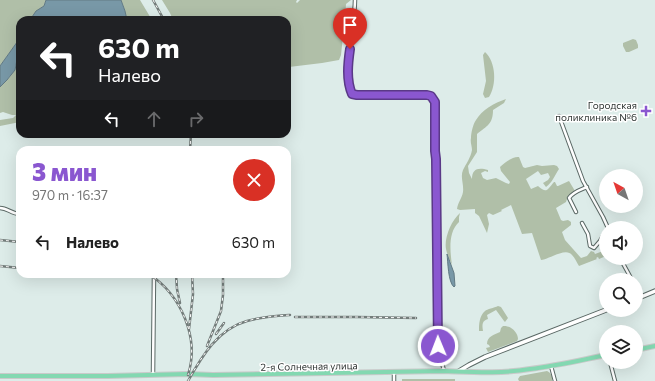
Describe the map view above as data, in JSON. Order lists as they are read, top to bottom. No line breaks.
{"streets":{"main road":["2-я Солнечная улица"]},"places":{"health":["Городская поликлиника №6"]},"north":"top left","page":{"turn":["630 m","Налево"],"heading":["3 мин","970 m · 16:37"],"list":[{"name":"Налево","value":"630 m"}]}}
